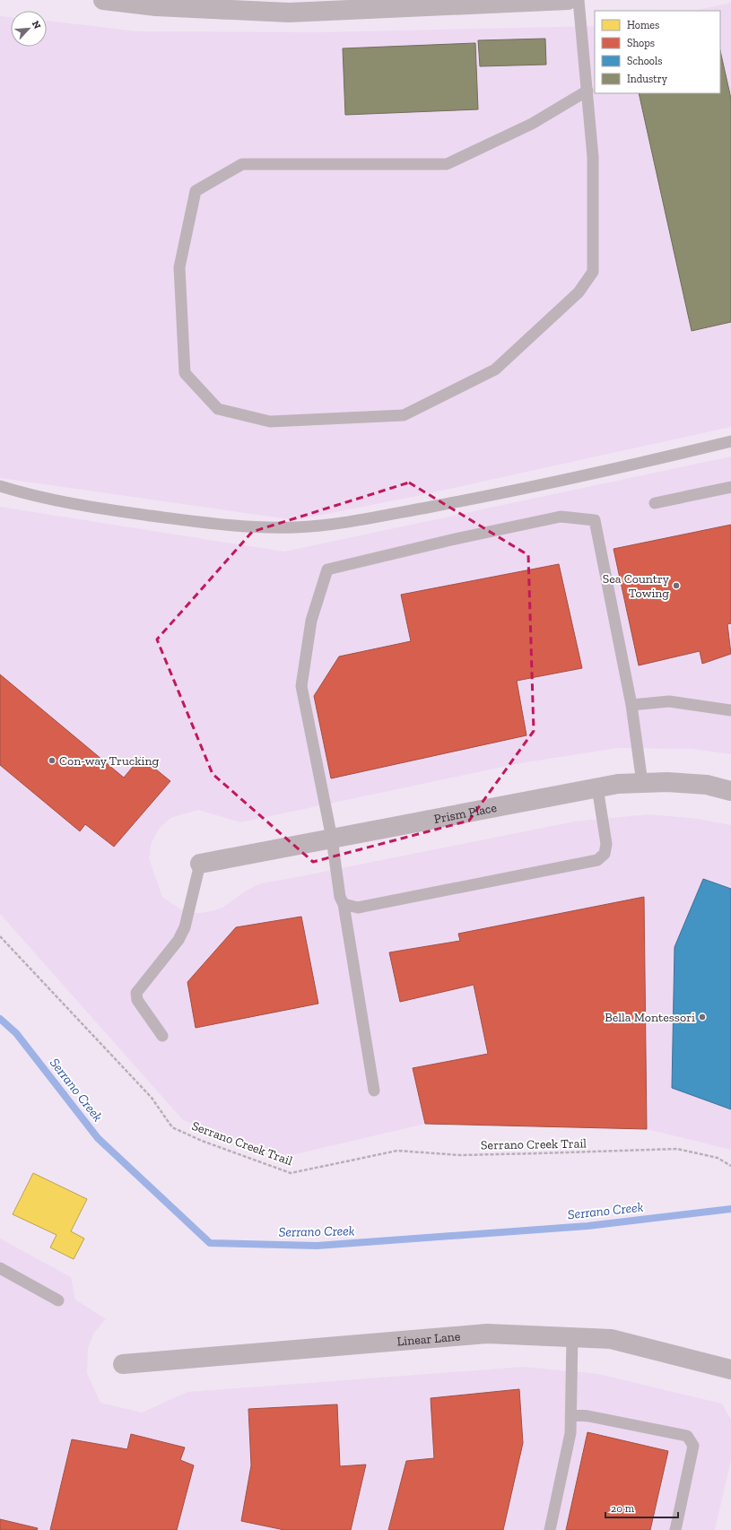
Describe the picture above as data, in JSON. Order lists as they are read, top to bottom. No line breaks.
{"streets":{"street":["Prism Place","Linear Lane"],"path":["Serrano Creek Trail"]},"water":["Serrano Creek"],"places":["Sea Country Towing","Con-way Trucking","Bella Montessori"],"legend":["Homes","Shops","Schools","Industry"],"scale_bar":"20 m","north":"top right"}
